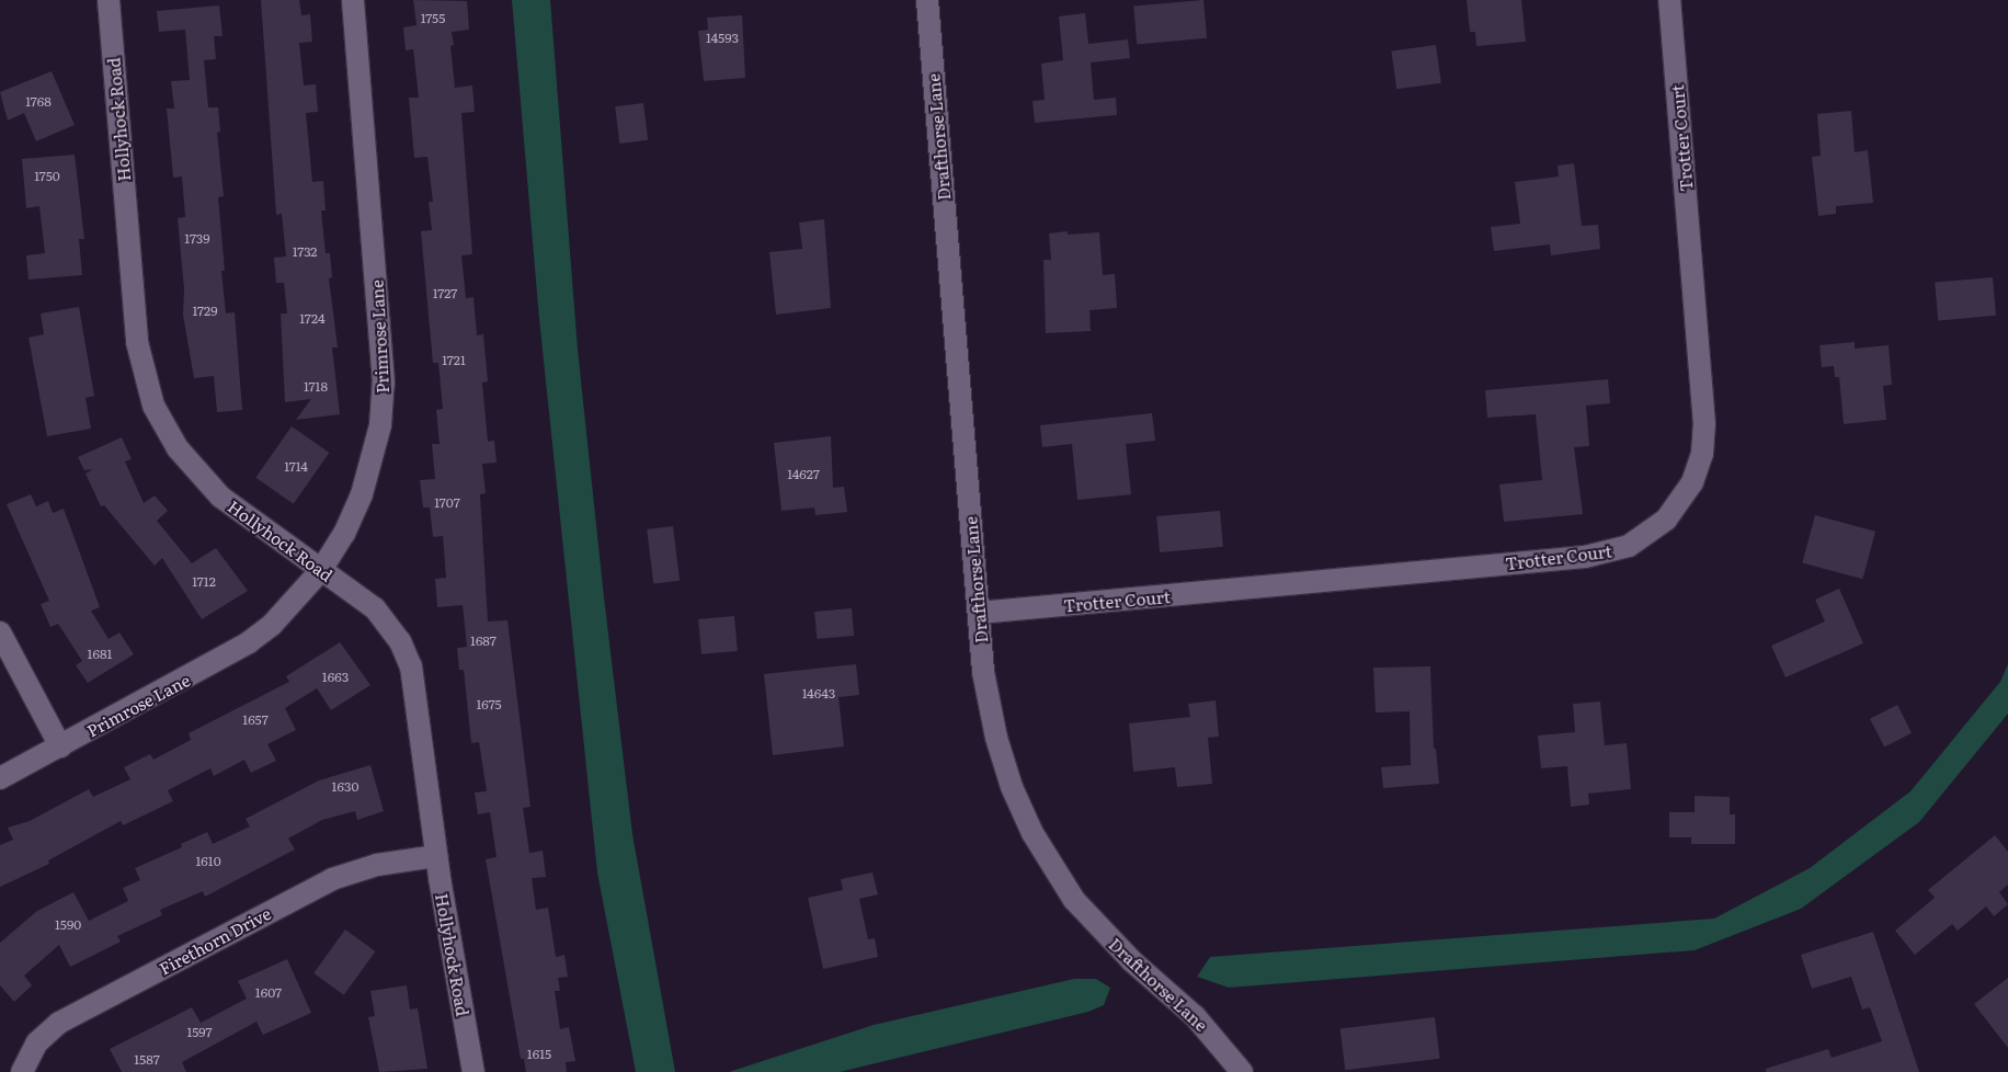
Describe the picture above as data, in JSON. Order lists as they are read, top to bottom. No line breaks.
{"streets":{"street":["Hollyhock Road","Drafthorse Lane","Trotter Court","Primrose Lane","Firethorn Drive"]},"crossings":[["Hollyhock Road","Primrose Lane"],["Hollyhock Road","Firethorn Drive"],["Drafthorse Lane","Trotter Court"]],"house_numbers":["1755","14593","1768","1750","1739","1732","1727","1729","1724","1721","1718","1714","14627","1707","1712","1687","1681","1663","14643","1675","1657","1630","1610","1590","1607","1597","1615","1587"]}
